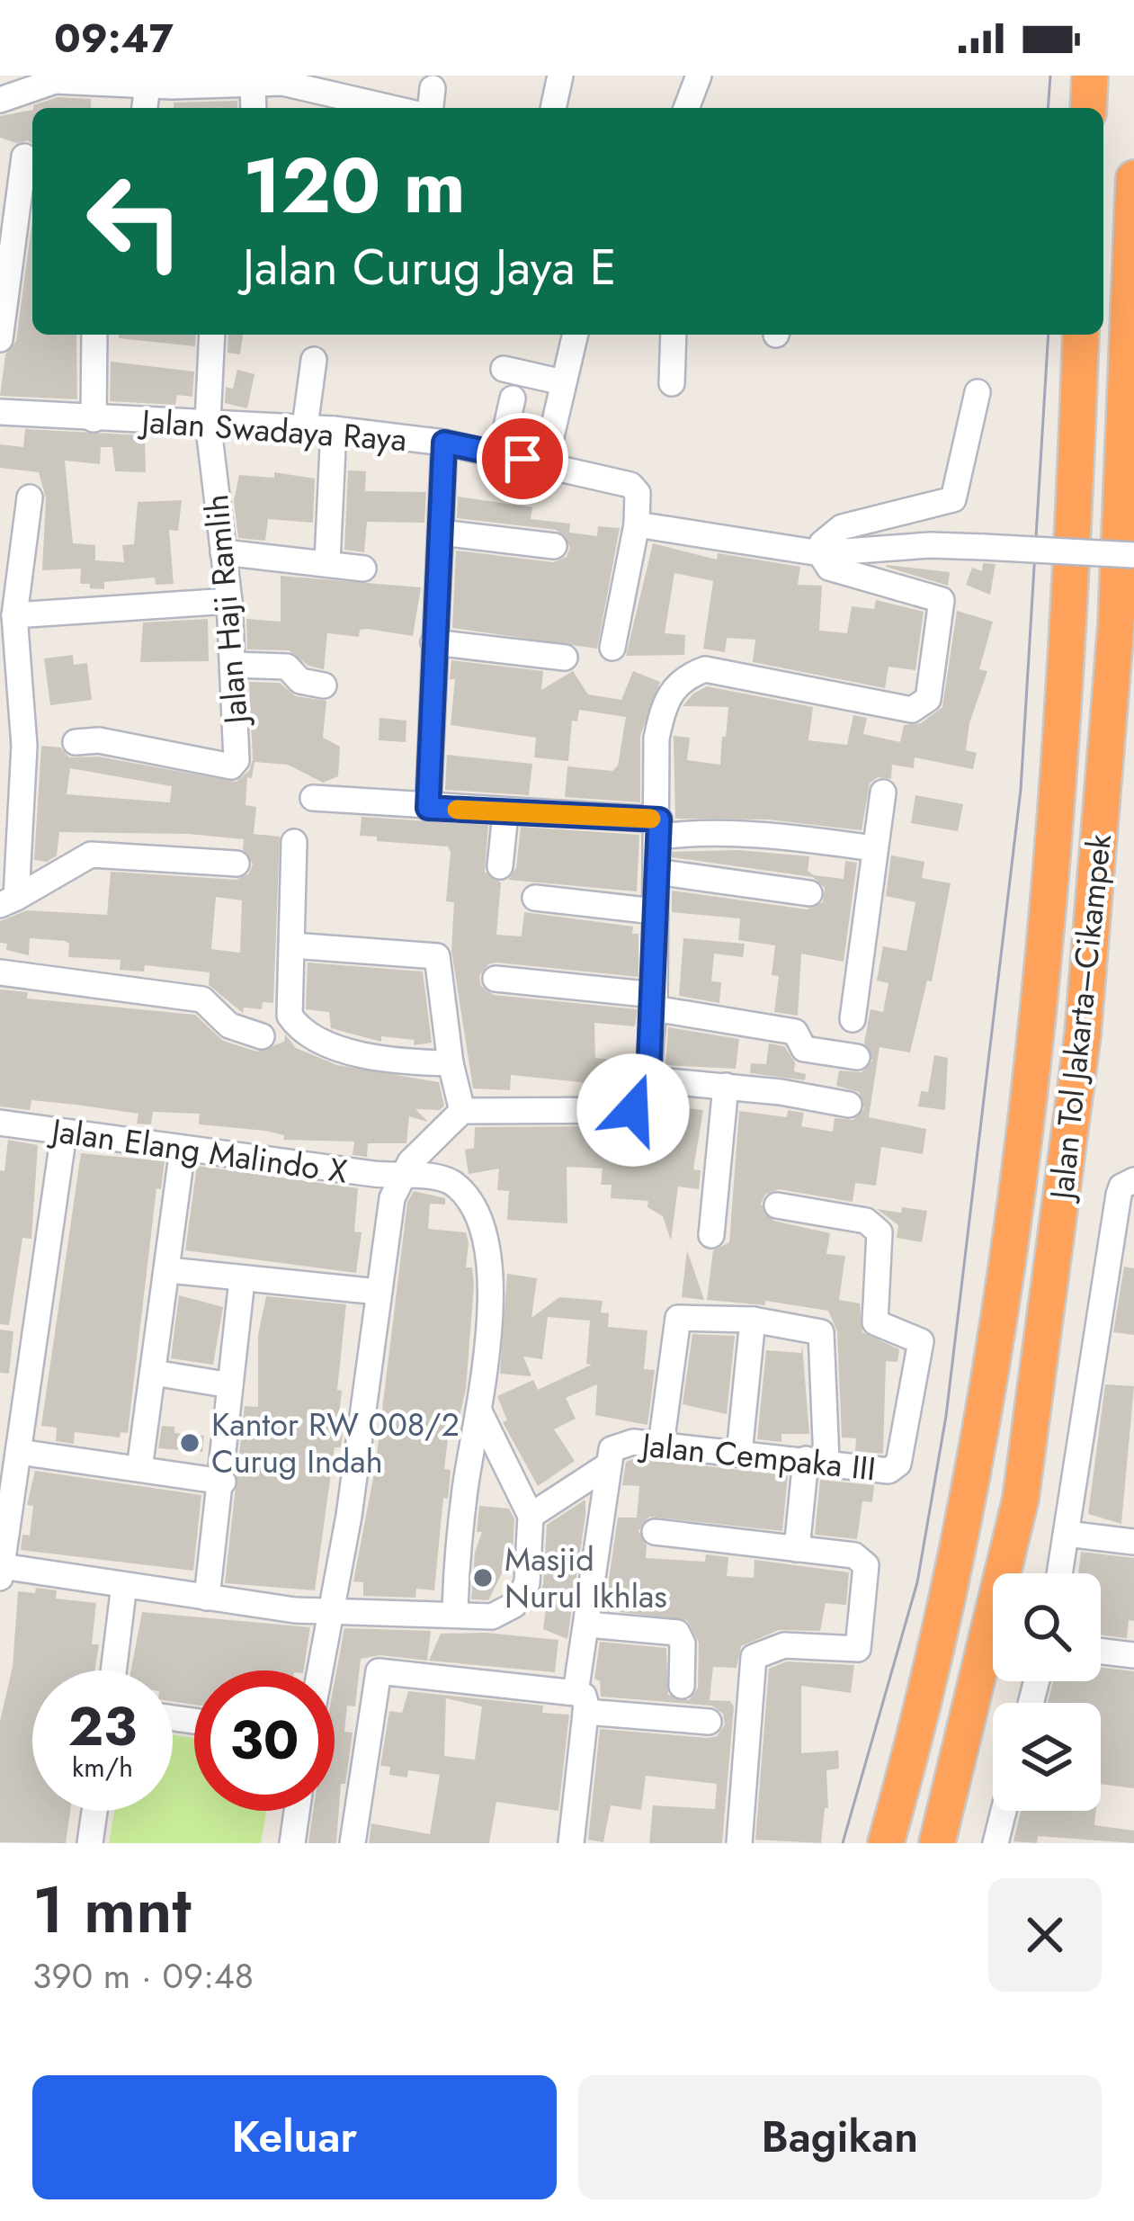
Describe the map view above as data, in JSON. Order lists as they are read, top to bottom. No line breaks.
{"streets":{"highway":["Jalan Tol Jakarta–Cikampek"],"street":["Jalan Swadaya Raya","Jalan Haji Ramlih","Jalan Elang Malindo X","Jalan Cempaka III"]},"crossings":[["Jalan Swadaya Raya","Jalan Haji Ramlih"]],"places":["Kantor RW 008/2 Curug Indah","Masjid Nurul Ikhlas"],"page":{"status":"09:47","turn":["120 m","Jalan Curug Jaya E"],"speed":"23 km/h","limit":"30","heading":["1 mnt","390 m · 09:48"],"buttons":["Keluar","Bagikan"]}}
